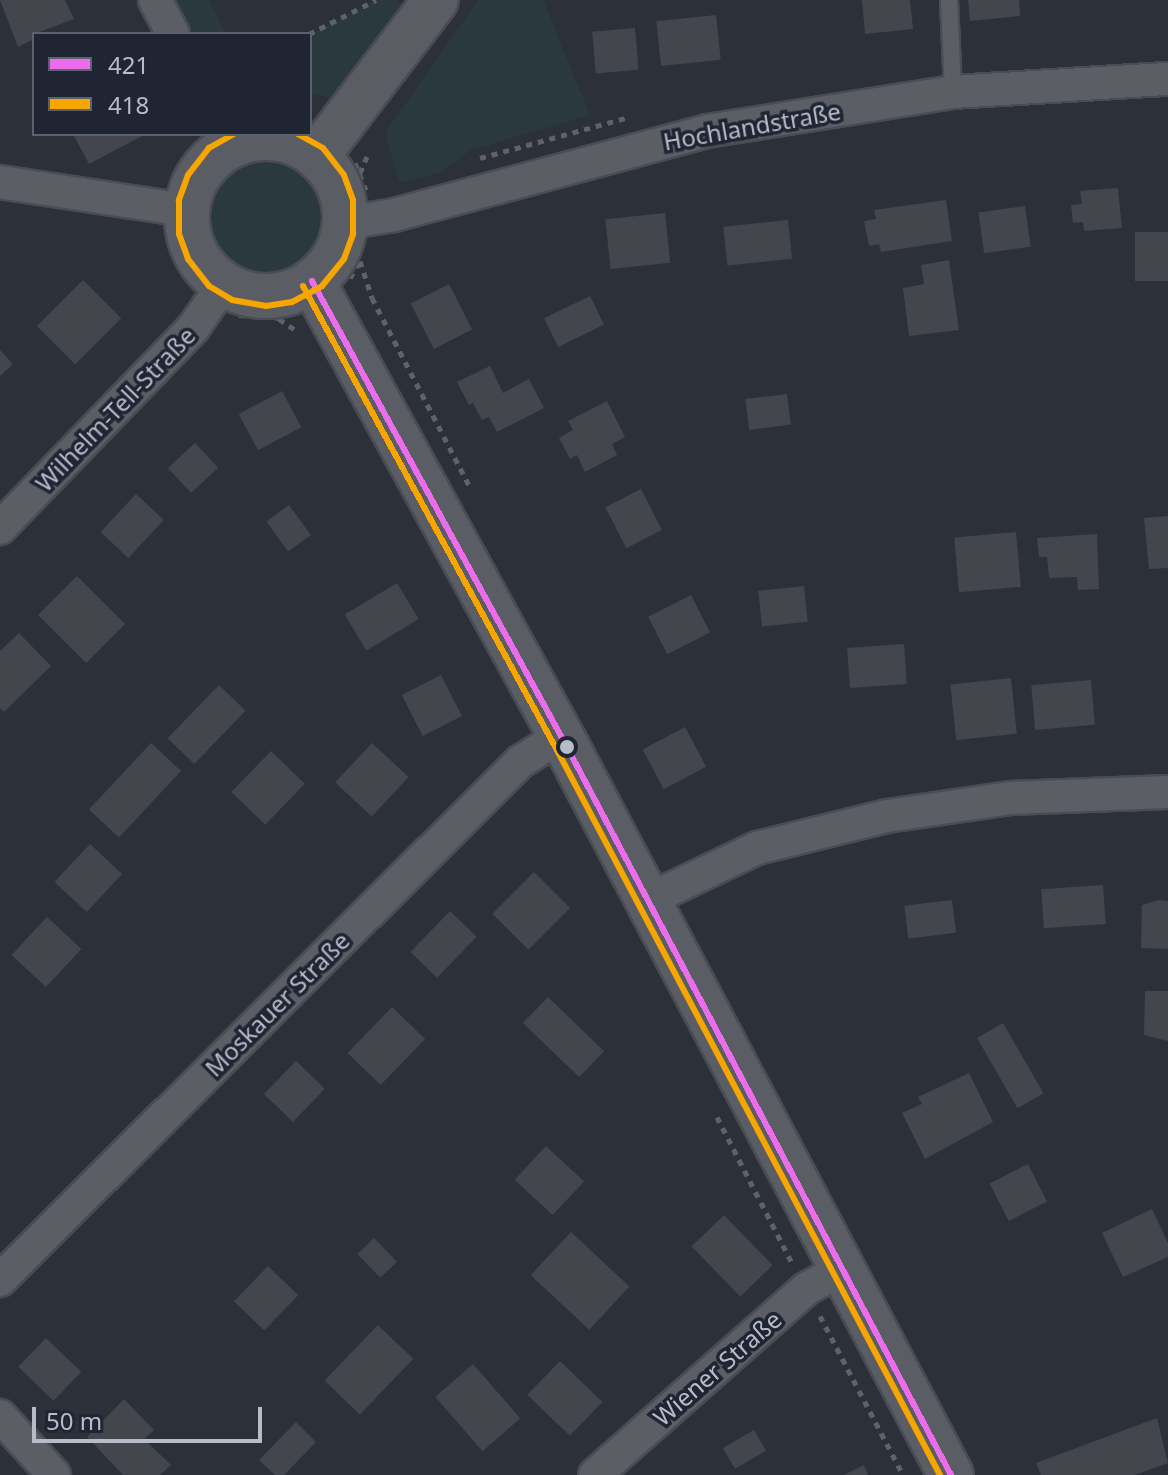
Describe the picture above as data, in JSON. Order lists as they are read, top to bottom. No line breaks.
{"streets":{"street":["Hochlandstraße","Wilhelm-Tell-Straße","Moskauer Straße","Wiener Straße"]},"crossings":[["Hochlandstraße","Wilhelm-Tell-Straße"]],"lines":["transit line 418","transit line 421"],"legend":["421","418"],"scale_bar":"50 m"}
